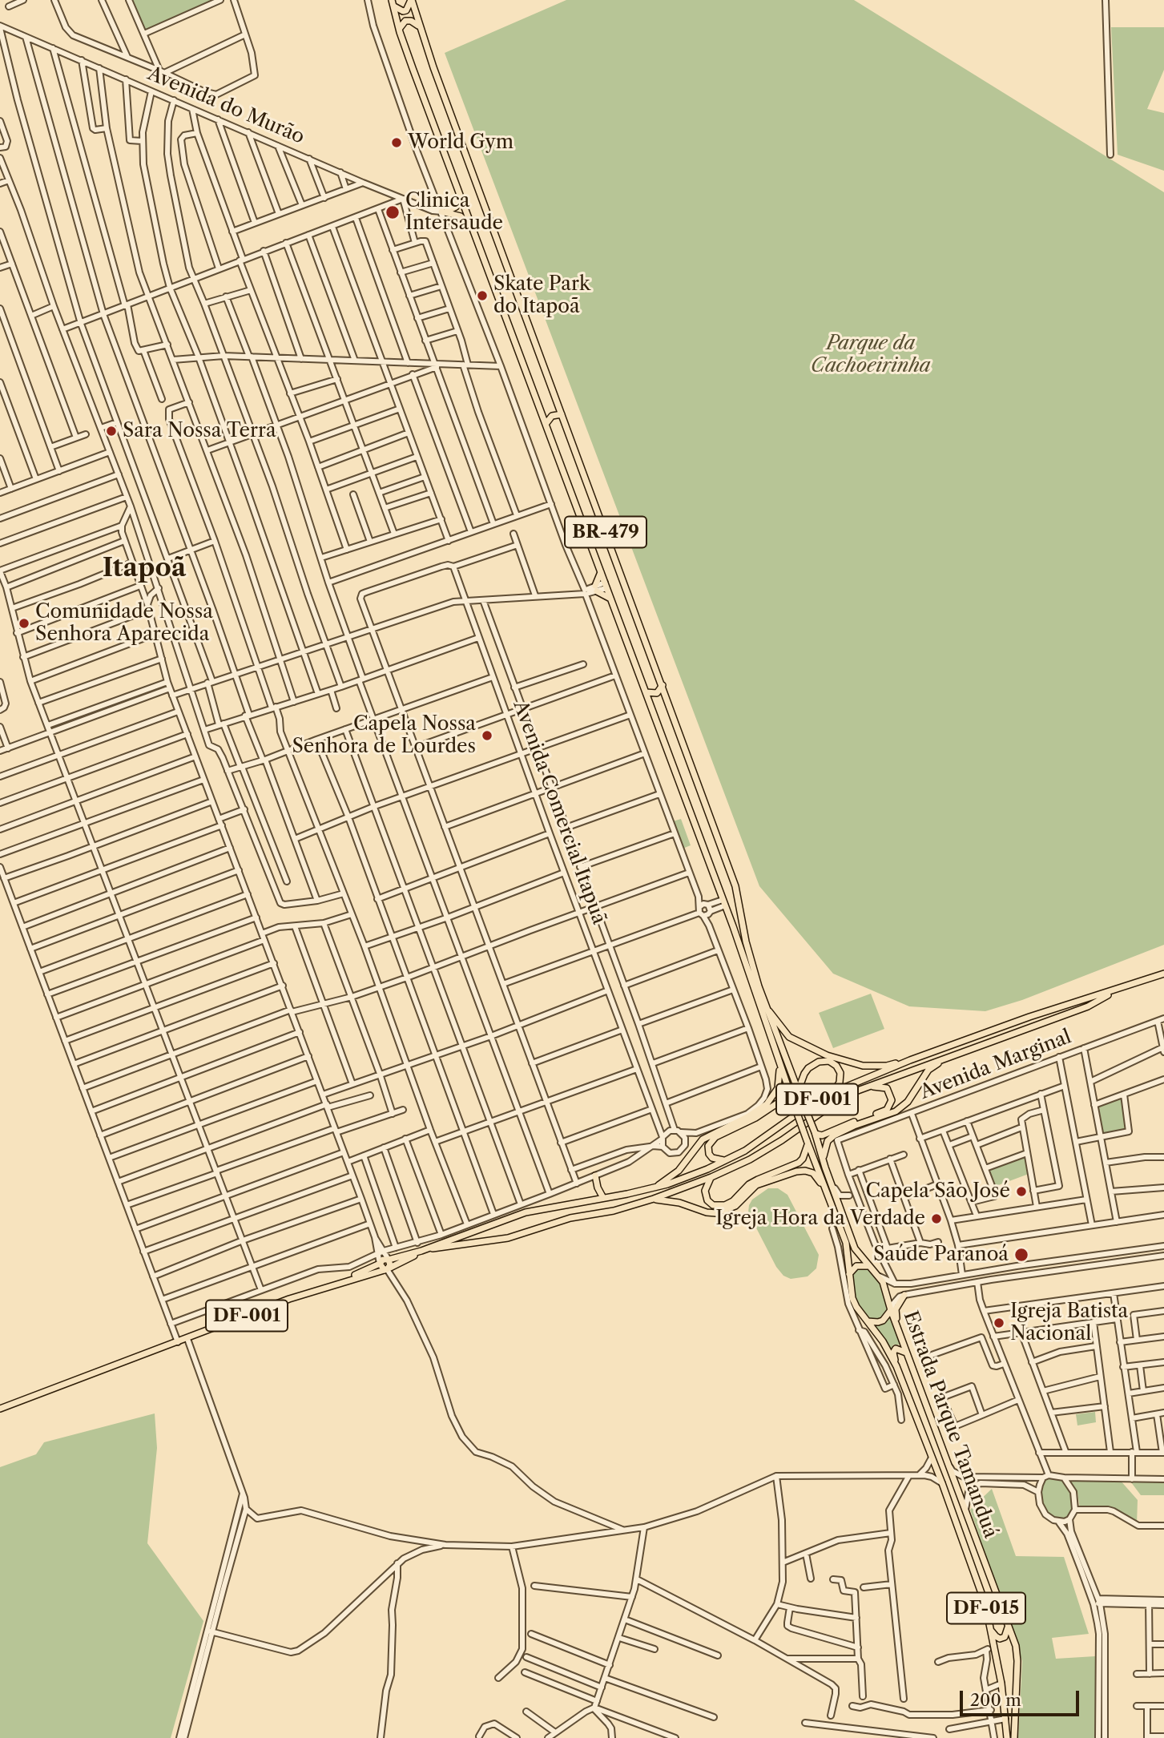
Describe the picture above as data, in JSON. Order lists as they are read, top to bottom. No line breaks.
{"streets":{"main road":["BR-479","DF-001","Estrada Parque Tamanduá","DF-015"],"street":["Avenida do Murão","Avenida Comercial Itapuã","Avenida Marginal"]},"crossings":[["BR-479","Estrada Parque Tamanduá"]],"districts":["Itapoã"],"parks":["Parque da Cachoeirinha"],"places":["World Gym","Clinica Intersaude","Skate Park do Itapoã","Sara Nossa Terra","Comunidade Nossa Senhora Aparecida","Capela Nossa Senhora de Lourdes","Capela São José","Igreja Hora da Verdade","Saúde Paranoá","Igreja Batista Nacional"],"scale_bar":"200 m"}
